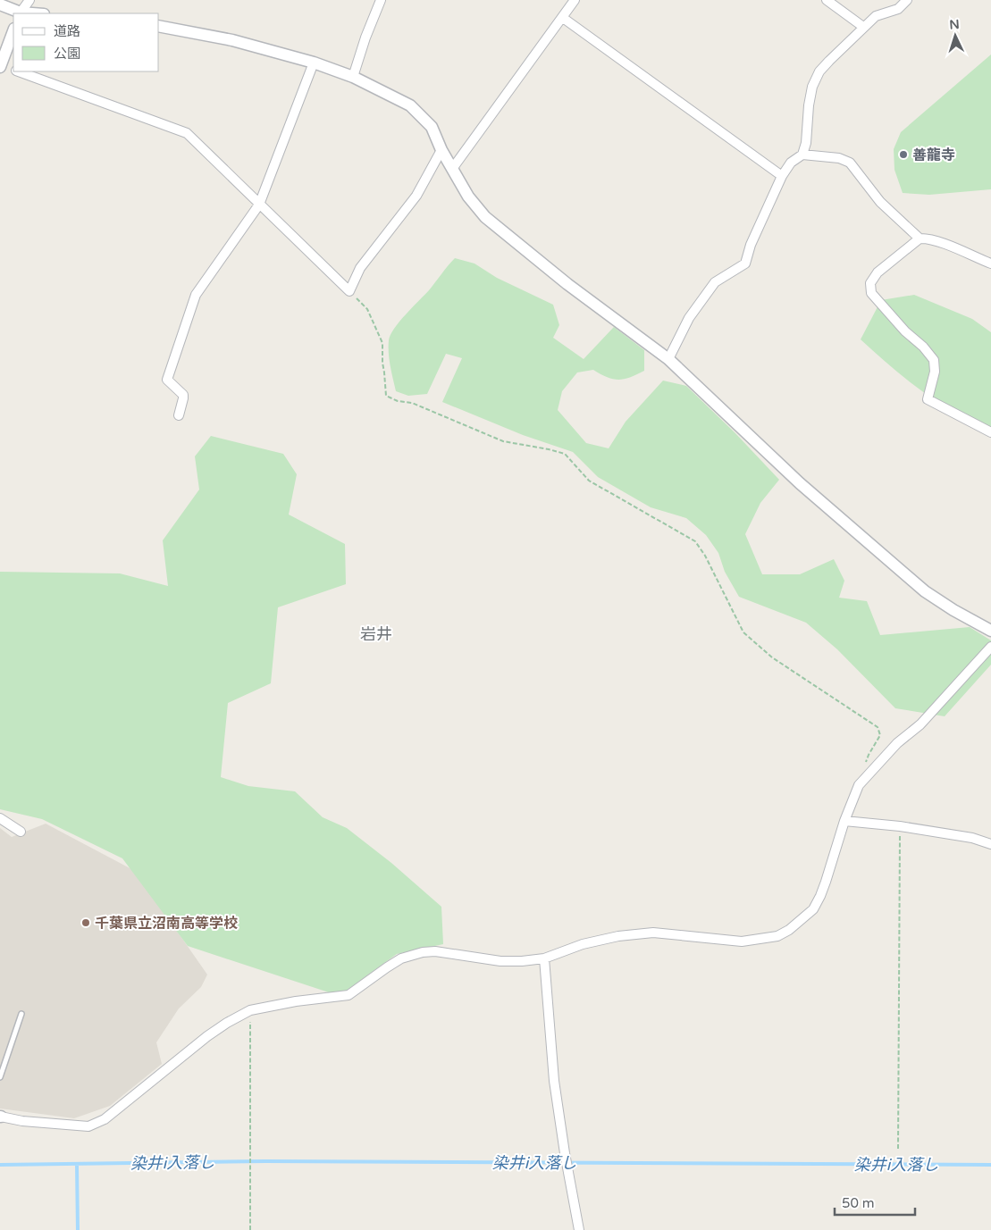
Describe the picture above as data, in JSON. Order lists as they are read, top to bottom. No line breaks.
{"districts":["岩井"],"water":["染井i入落し"],"places":["善龍寺","千葉県立沼南高等学校"],"legend":["道路","公園"],"scale_bar":"50 m","north":"top"}
